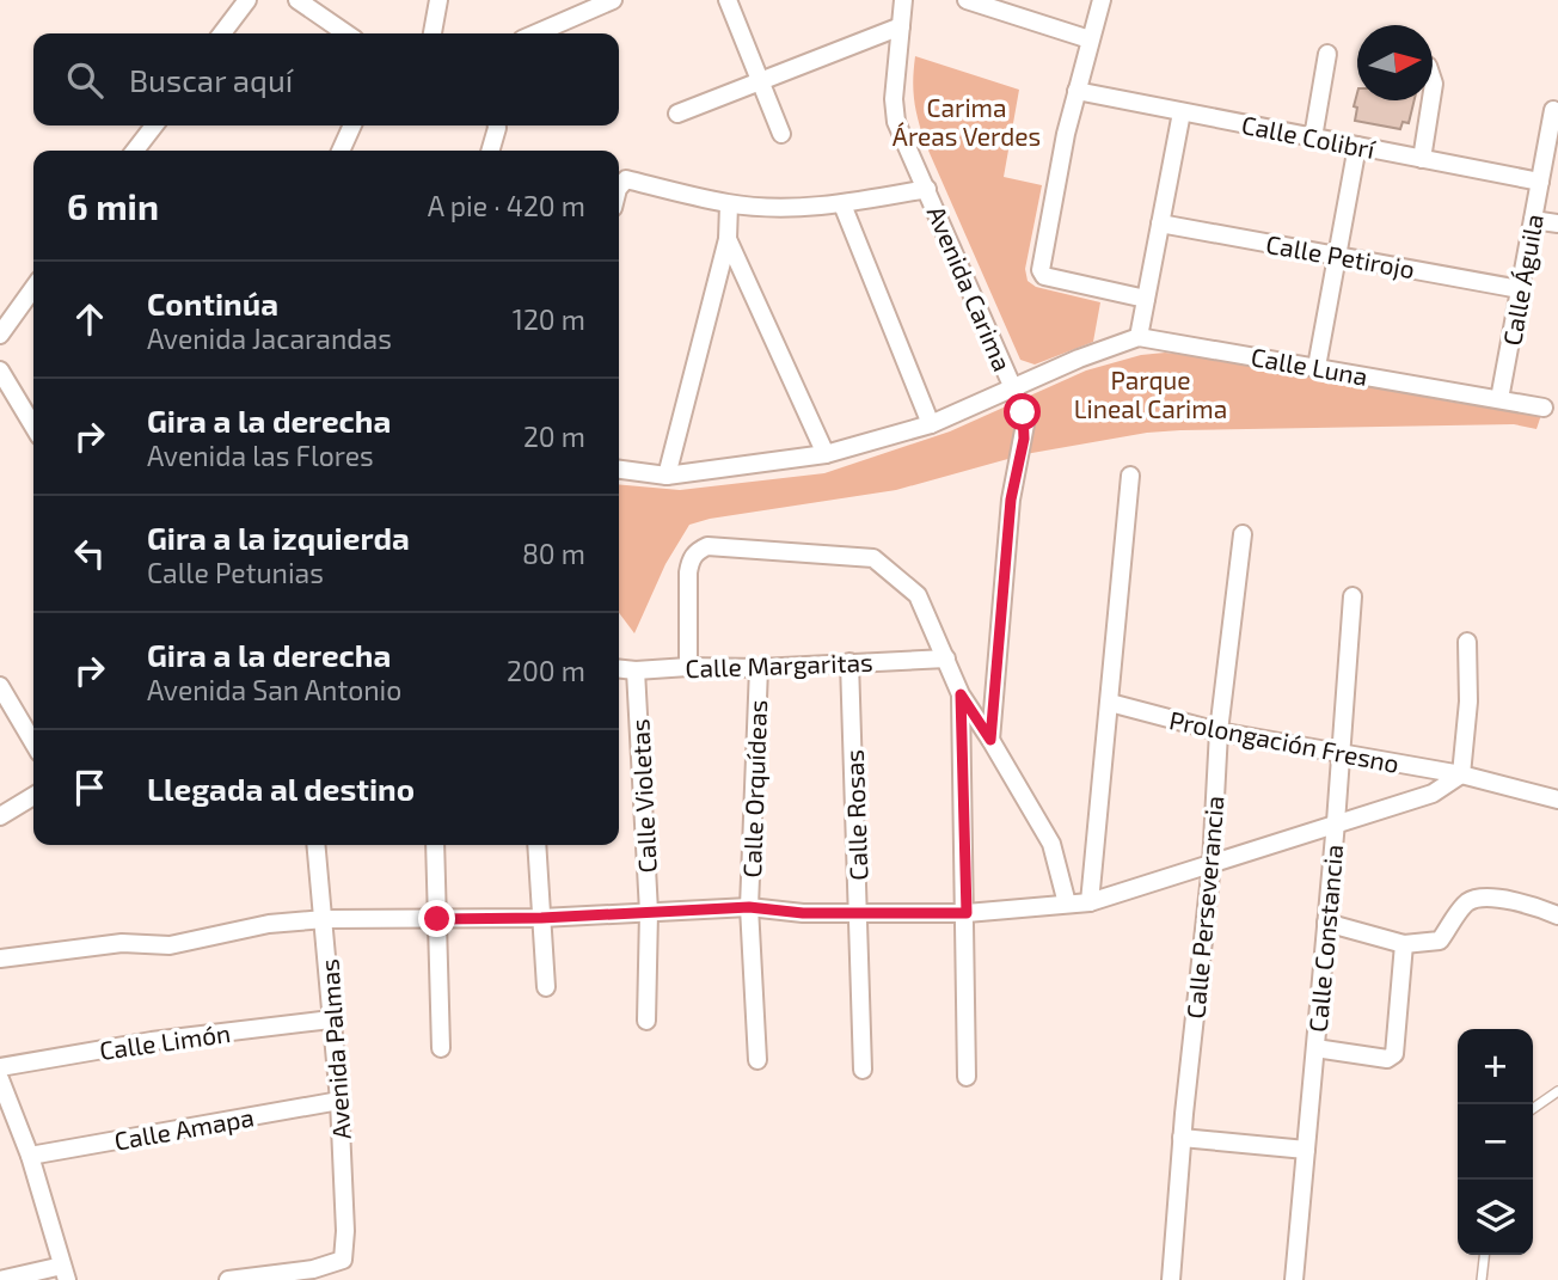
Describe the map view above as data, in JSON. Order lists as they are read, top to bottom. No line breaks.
{"streets":{"street":["Calle Colibrí","Calle Petirojo","Calle Águila","Avenida Carima","Calle Luna","Calle Margaritas","Prolongación Fresno","Calle Orquídeas","Calle Violetas","Calle Rosas","Calle Perseverancia","Calle Constancia","Calle Limón","Avenida Palmas","Calle Amapa"]},"crossings":[["Calle Colibrí","Calle Águila"],["Calle Petirojo","Calle Águila"],["Calle Águila","Calle Luna"],["Avenida Carima","Calle Luna"],["Calle Margaritas","Calle Orquídeas"],["Calle Margaritas","Calle Violetas"],["Calle Margaritas","Calle Rosas"],["Prolongación Fresno","Calle Perseverancia"],["Prolongación Fresno","Calle Constancia"],["Calle Limón","Avenida Palmas"],["Avenida Palmas","Calle Amapa"]],"parks":["Carima Áreas Verdes","Parque Lineal Carima"],"north":"right","page":{"search":"Buscar aquí","heading":["6 min","A pie · 420 m"],"list":[["Continúa","Avenida Jacarandas","120 m"],["Gira a la derecha","Avenida las Flores","20 m"],["Gira a la izquierda","Calle Petunias","80 m"],["Gira a la derecha","Avenida San Antonio","200 m"],"Llegada al destino"],"map_buttons":["+","−"]}}
